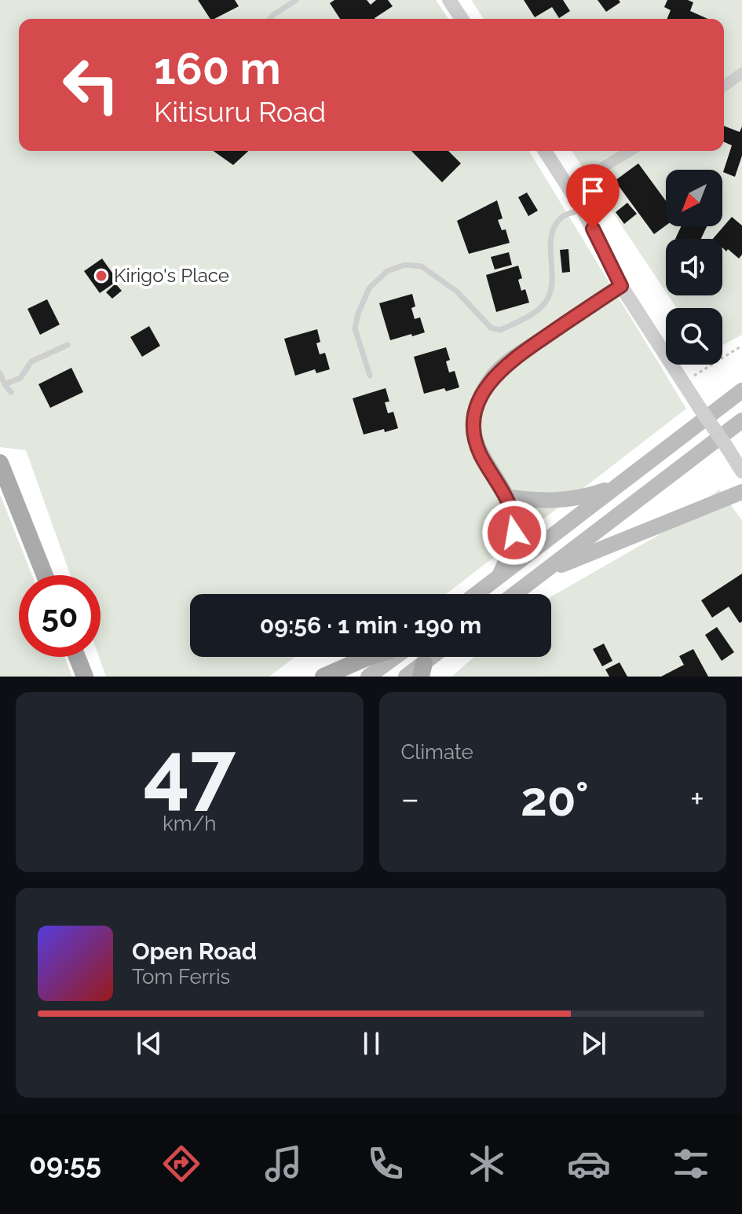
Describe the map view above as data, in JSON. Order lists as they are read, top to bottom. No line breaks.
{"places":["Kirigo's Place"],"north":"bottom left","page":{"turn":["160 m","Kitisuru Road"],"limit":"50","trip":"09:56 · 1 min · 190 m","tile":[["47","km/h"],"Climate"],"heat":["−","20°","+"],"song":["Open Road","Tom Ferris"],"tabs":"09:55"}}
